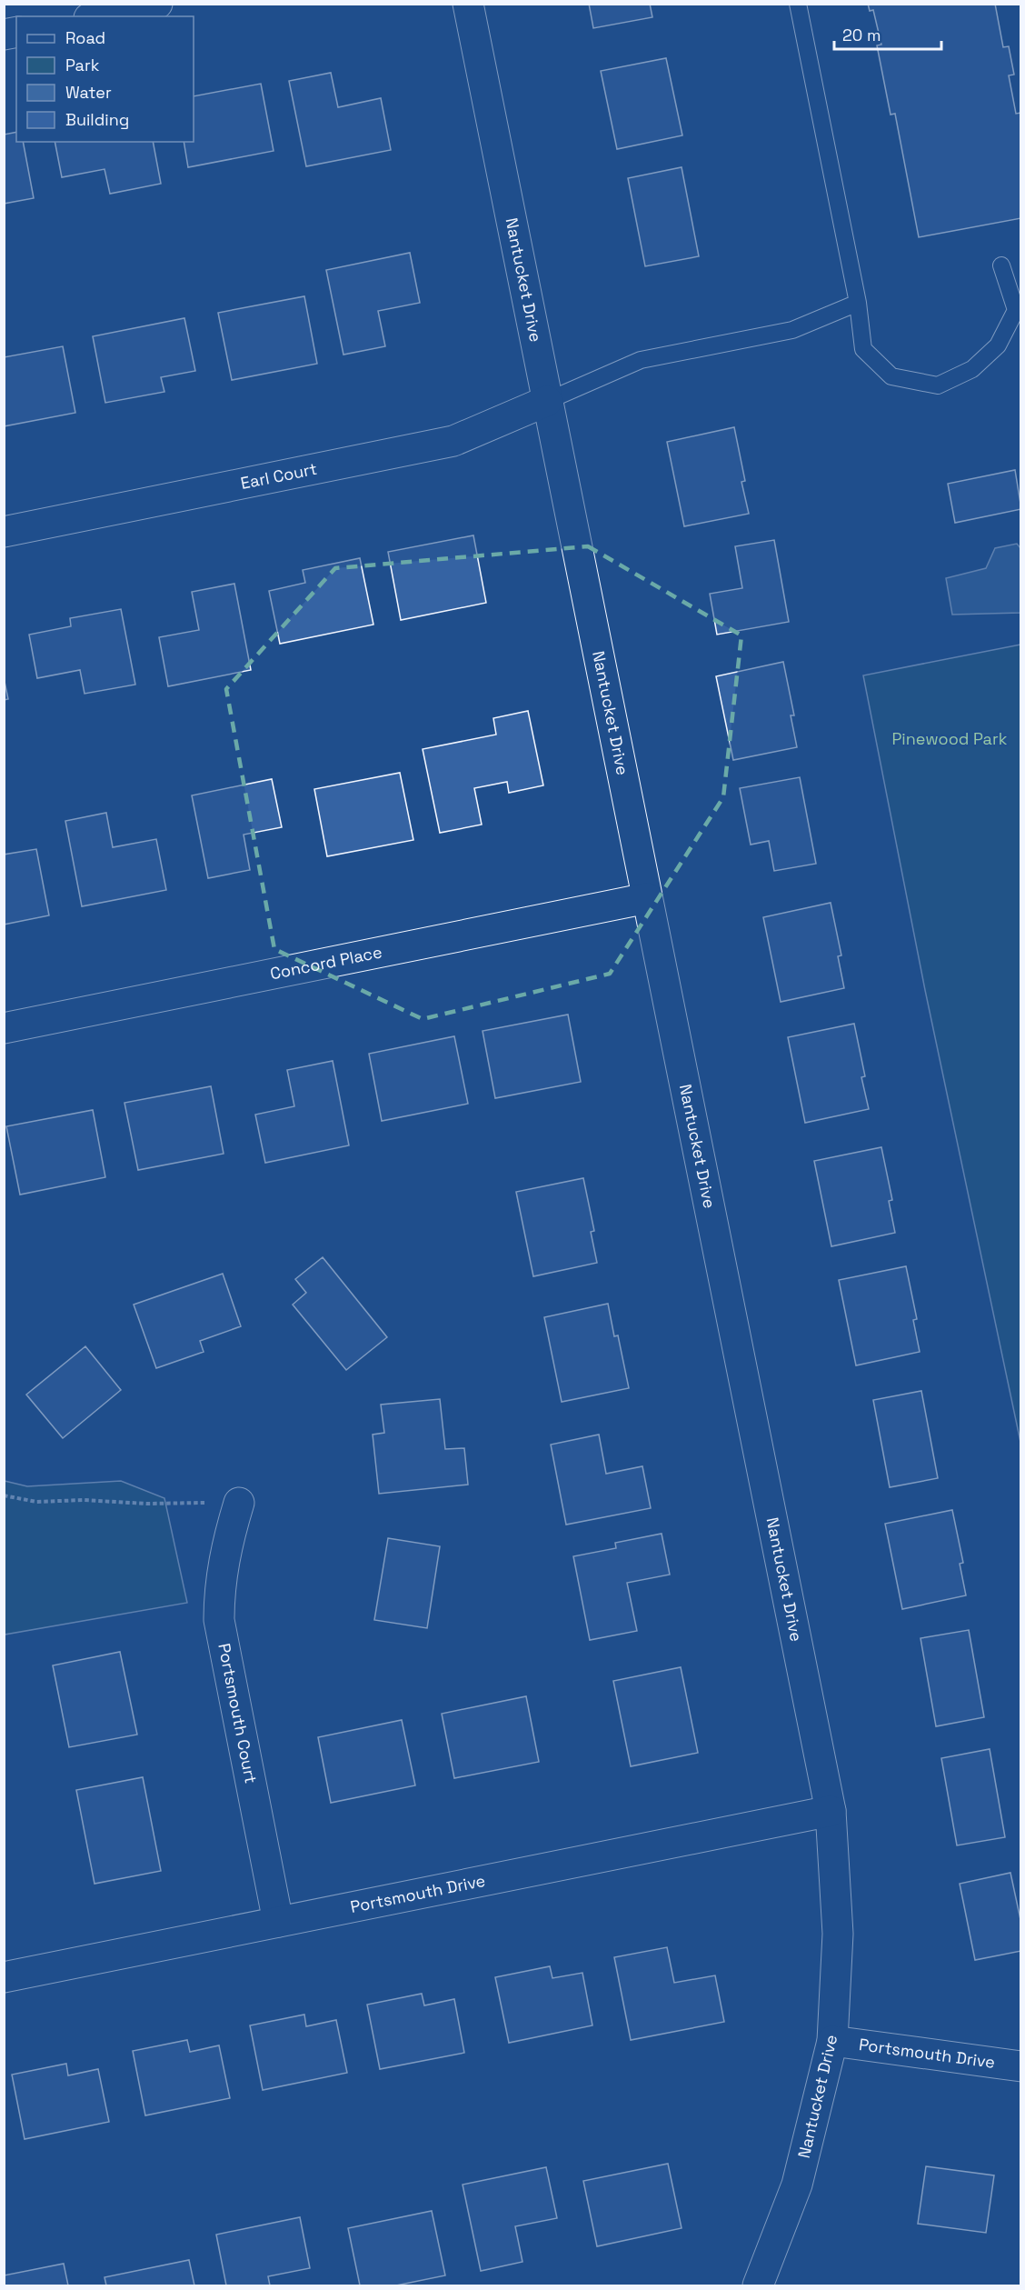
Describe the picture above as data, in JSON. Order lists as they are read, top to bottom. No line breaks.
{"streets":{"street":["Nantucket Drive","Earl Court","Concord Place","Portsmouth Court","Portsmouth Drive"]},"crossings":[["Nantucket Drive","Earl Court"],["Nantucket Drive","Concord Place"],["Nantucket Drive","Portsmouth Drive"],["Portsmouth Court","Portsmouth Drive"]],"parks":["Pinewood Park"],"legend":["Road","Park","Water","Building"],"scale_bar":"20 m"}
